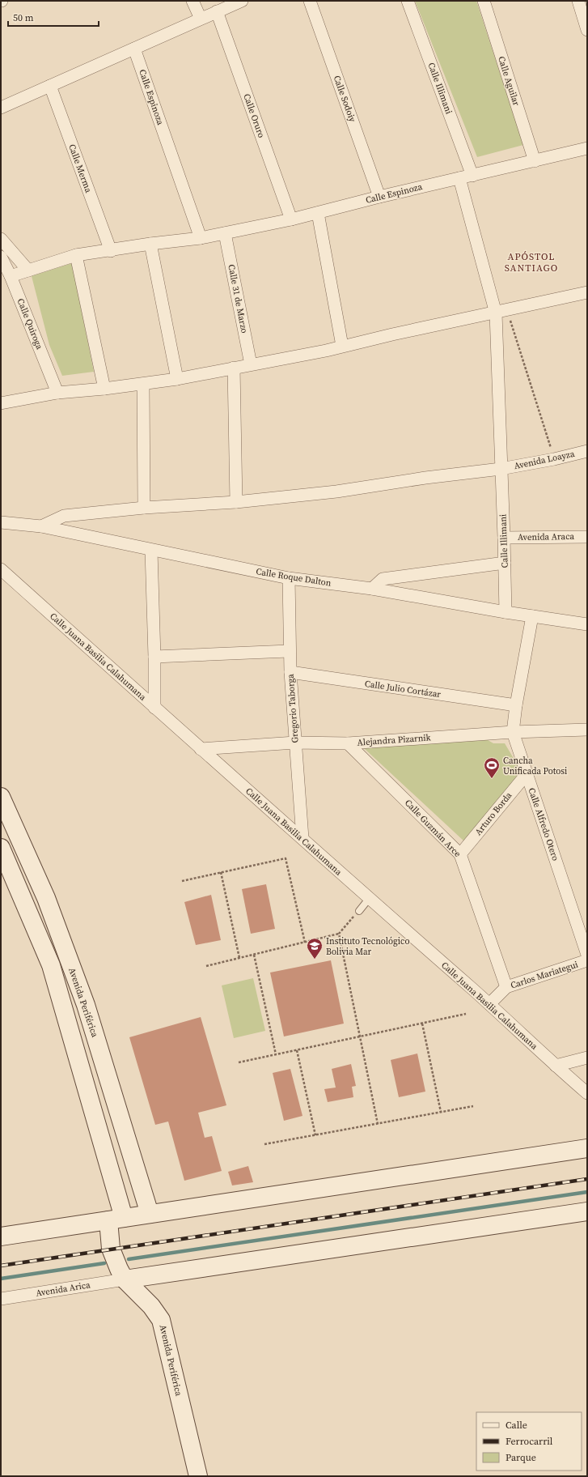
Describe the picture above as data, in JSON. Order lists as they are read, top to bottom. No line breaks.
{"streets":{"street":["Calle Aguilar","Calle Illimani","Calle Espinoza","Calle Sodoiy","Calle Oruro","Calle Merma","Calle 31 de Marzo","Calle Quiroga","Avenida Loayza","Avenida Araca","Calle Roque Dalton","Calle Juana Basilia Calahumana","Calle Julio Cortázar","Gregorio Taborga","Alejandra Pizarnik","Arturo Borda","Calle Alfredo Otero","Calle Guzmán Arce","Carlos Mariategui","Avenida Periférica","Avenida Arica"]},"crossings":[["Calle Aguilar","Calle Espinoza"],["Calle Illimani","Calle Espinoza"],["Calle Illimani","Avenida Loayza"],["Calle Illimani","Avenida Araca"],["Calle Illimani","Calle Roque Dalton"],["Calle Espinoza","Calle Sodoiy"],["Calle Espinoza","Calle Oruro"],["Calle Espinoza","Calle Merma"],["Calle Espinoza","Calle 31 de Marzo"],["Calle Espinoza","Calle Quiroga"],["Avenida Loayza","Calle Roque Dalton"],["Calle Roque Dalton","Gregorio Taborga"],["Calle Roque Dalton","Calle Alfredo Otero"],["Calle Juana Basilia Calahumana","Gregorio Taborga"],["Calle Juana Basilia Calahumana","Alejandra Pizarnik"],["Calle Juana Basilia Calahumana","Carlos Mariategui"],["Calle Julio Cortázar","Gregorio Taborga"],["Calle Julio Cortázar","Calle Alfredo Otero"],["Gregorio Taborga","Alejandra Pizarnik"],["Alejandra Pizarnik","Calle Alfredo Otero"],["Alejandra Pizarnik","Calle Guzmán Arce"],["Arturo Borda","Calle Alfredo Otero"],["Arturo Borda","Calle Guzmán Arce"],["Calle Guzmán Arce","Carlos Mariategui"],["Avenida Periférica","Avenida Arica"]],"districts":["APÓSTOL SANTIAGO"],"places":{"sports":["Cancha Unificada Potosi"],"school or university":["Instituto Tecnológico Bolivia Mar"]},"legend":["Calle","Ferrocarril","Parque"],"scale_bar":"50 m"}
